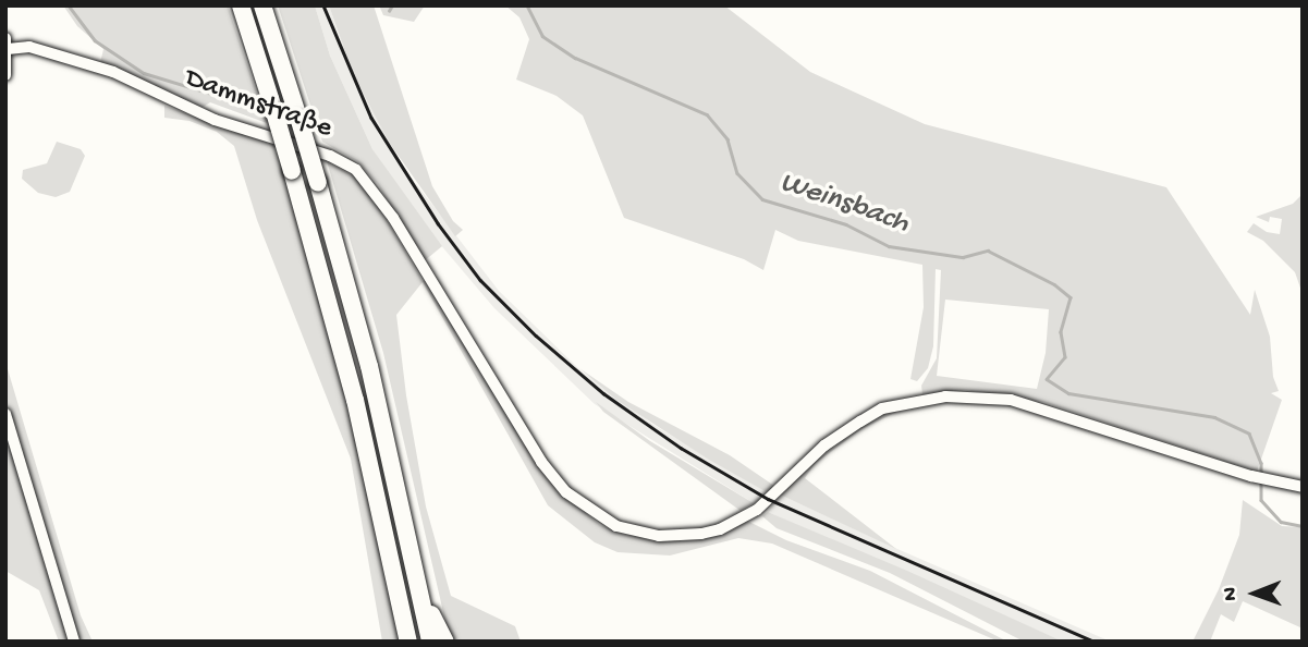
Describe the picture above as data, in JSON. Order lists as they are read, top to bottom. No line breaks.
{"streets":{"street":["Dammstraße"]},"water":["Weinsbach"],"north":"left"}
